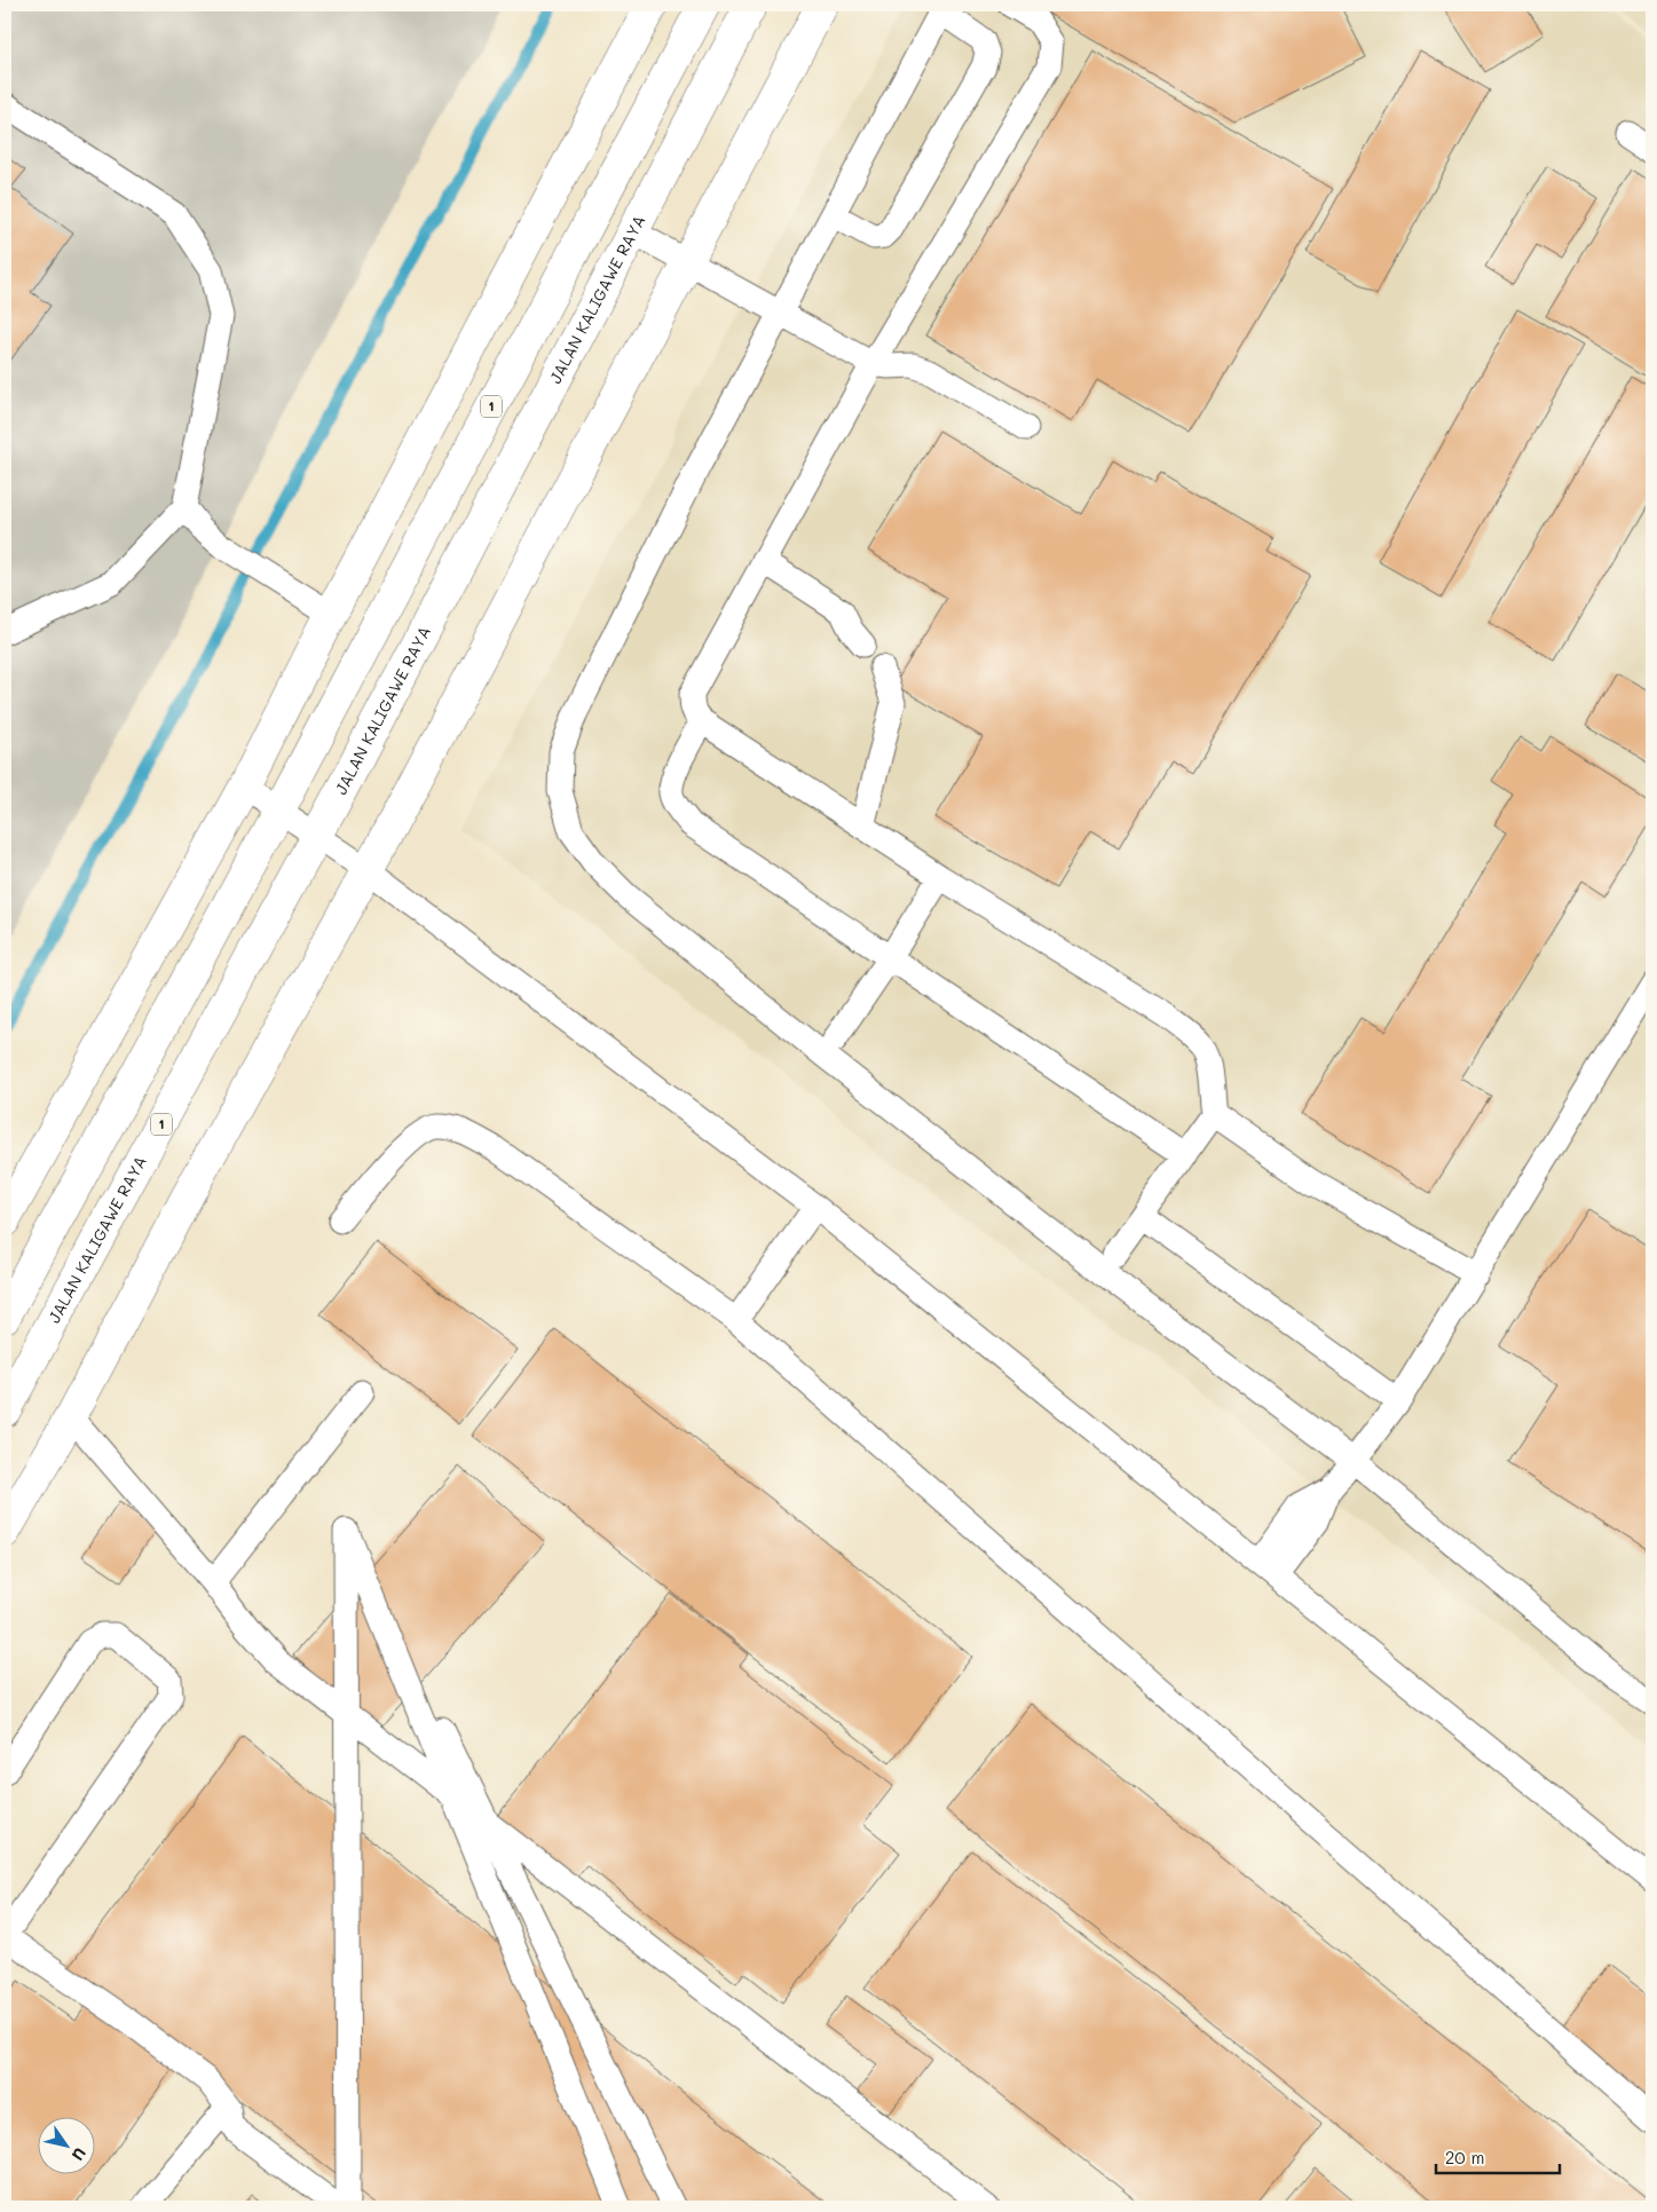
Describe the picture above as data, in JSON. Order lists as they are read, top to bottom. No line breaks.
{"streets":{"highway":["JALAN KALIGAWE RAYA","1"]},"scale_bar":"20 m","north":"bottom right"}
